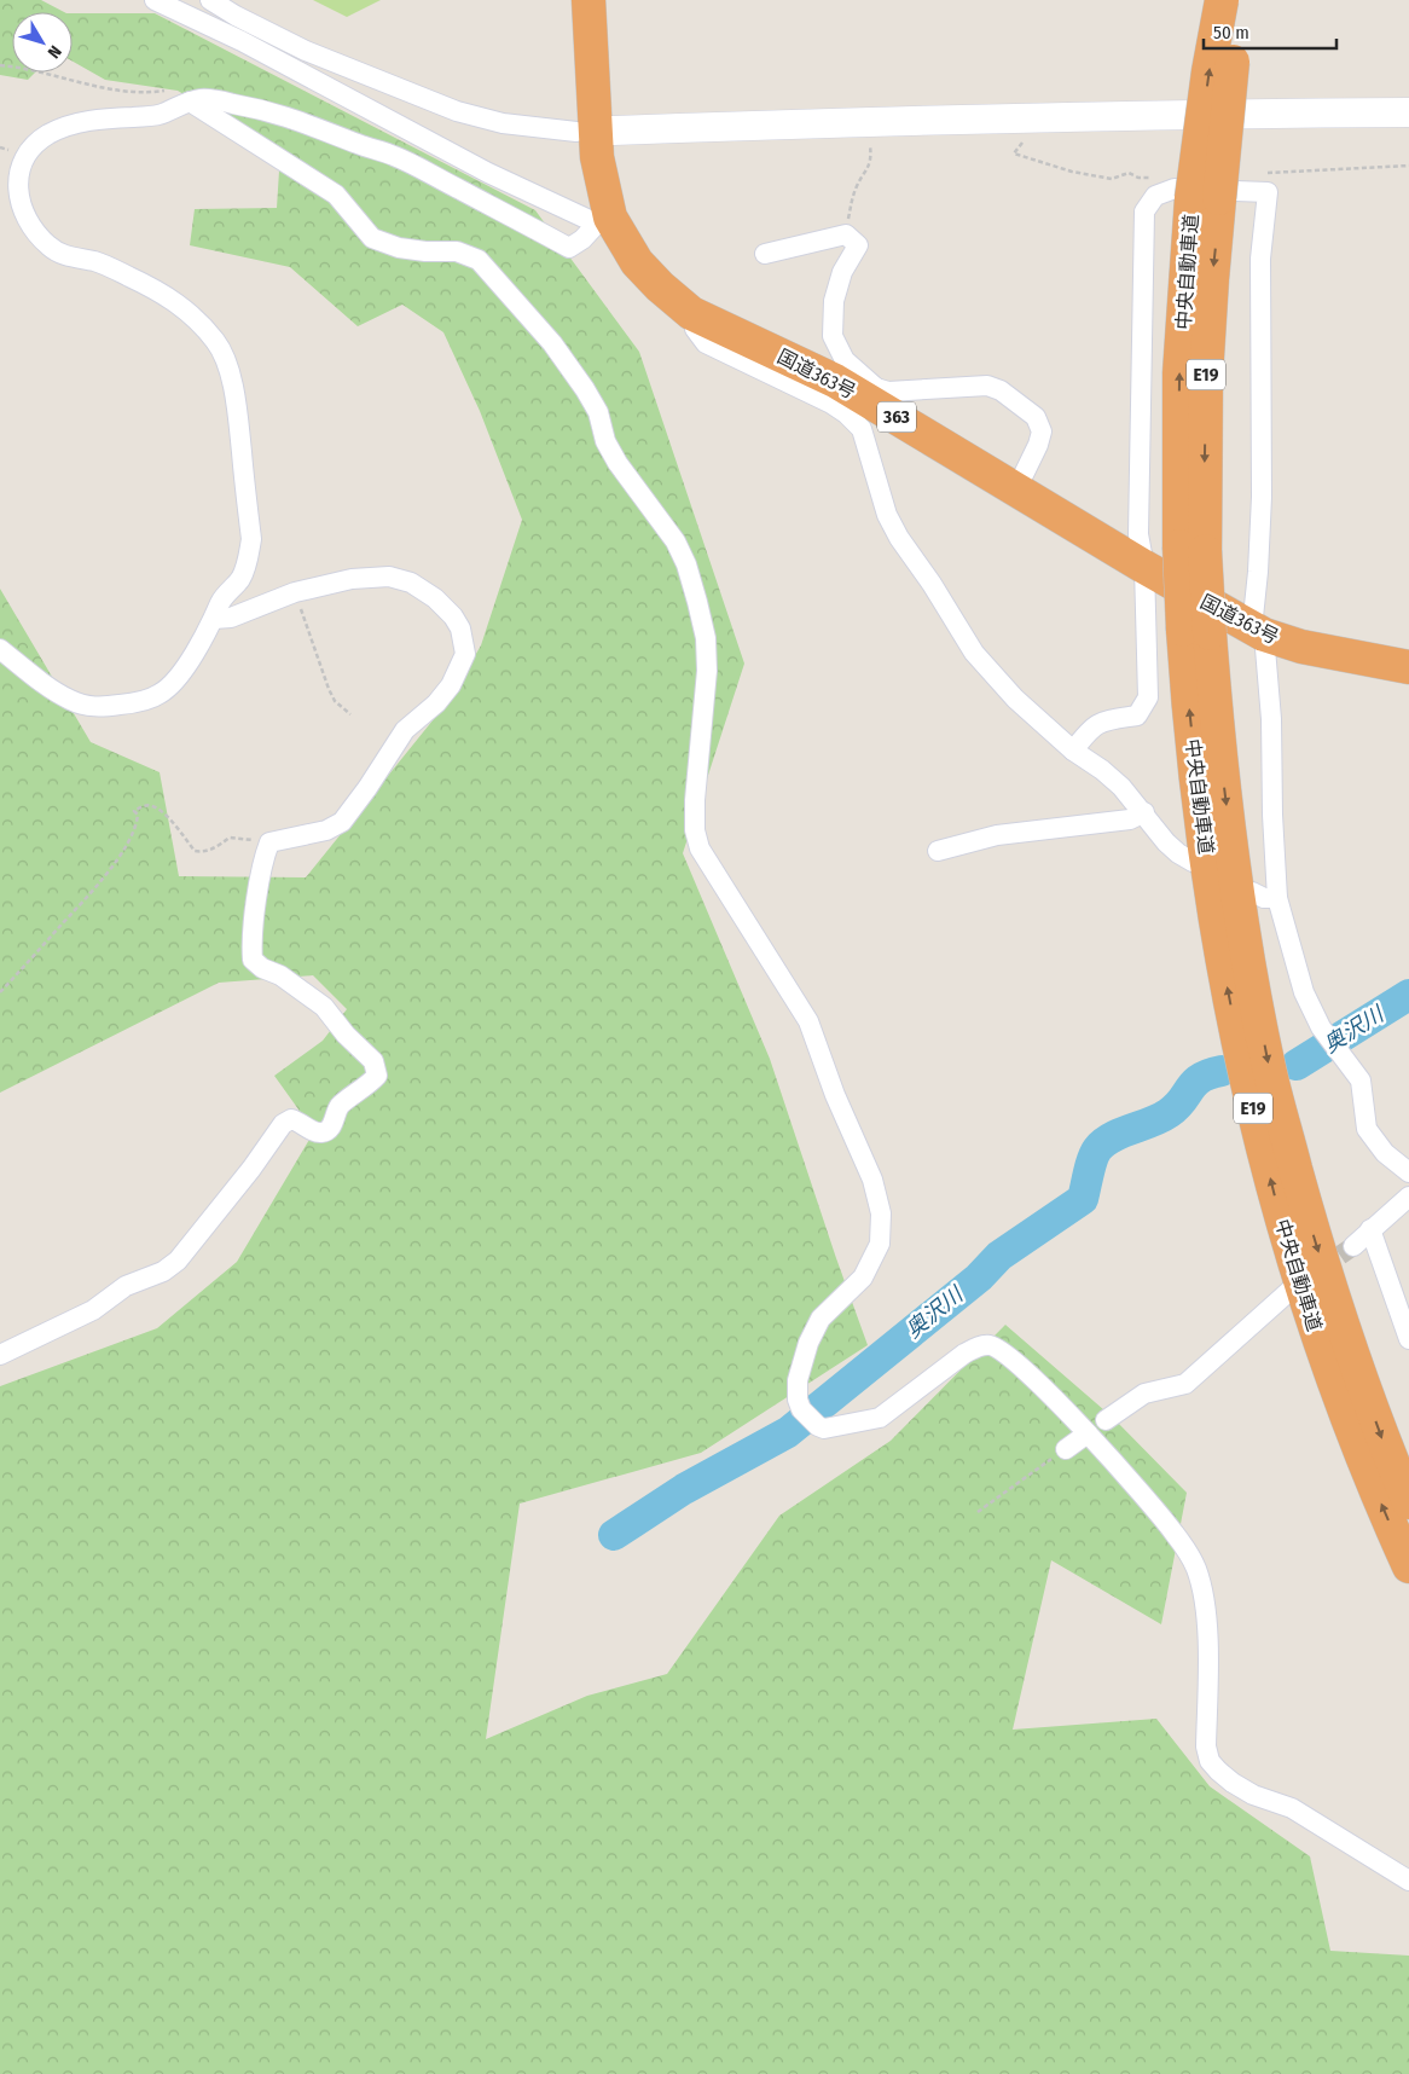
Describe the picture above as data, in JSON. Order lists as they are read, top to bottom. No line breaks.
{"streets":{"highway":["中央自動車道","国道363号","E19","363"]},"water":["奥沢川"],"scale_bar":"50 m","north":"bottom right"}
